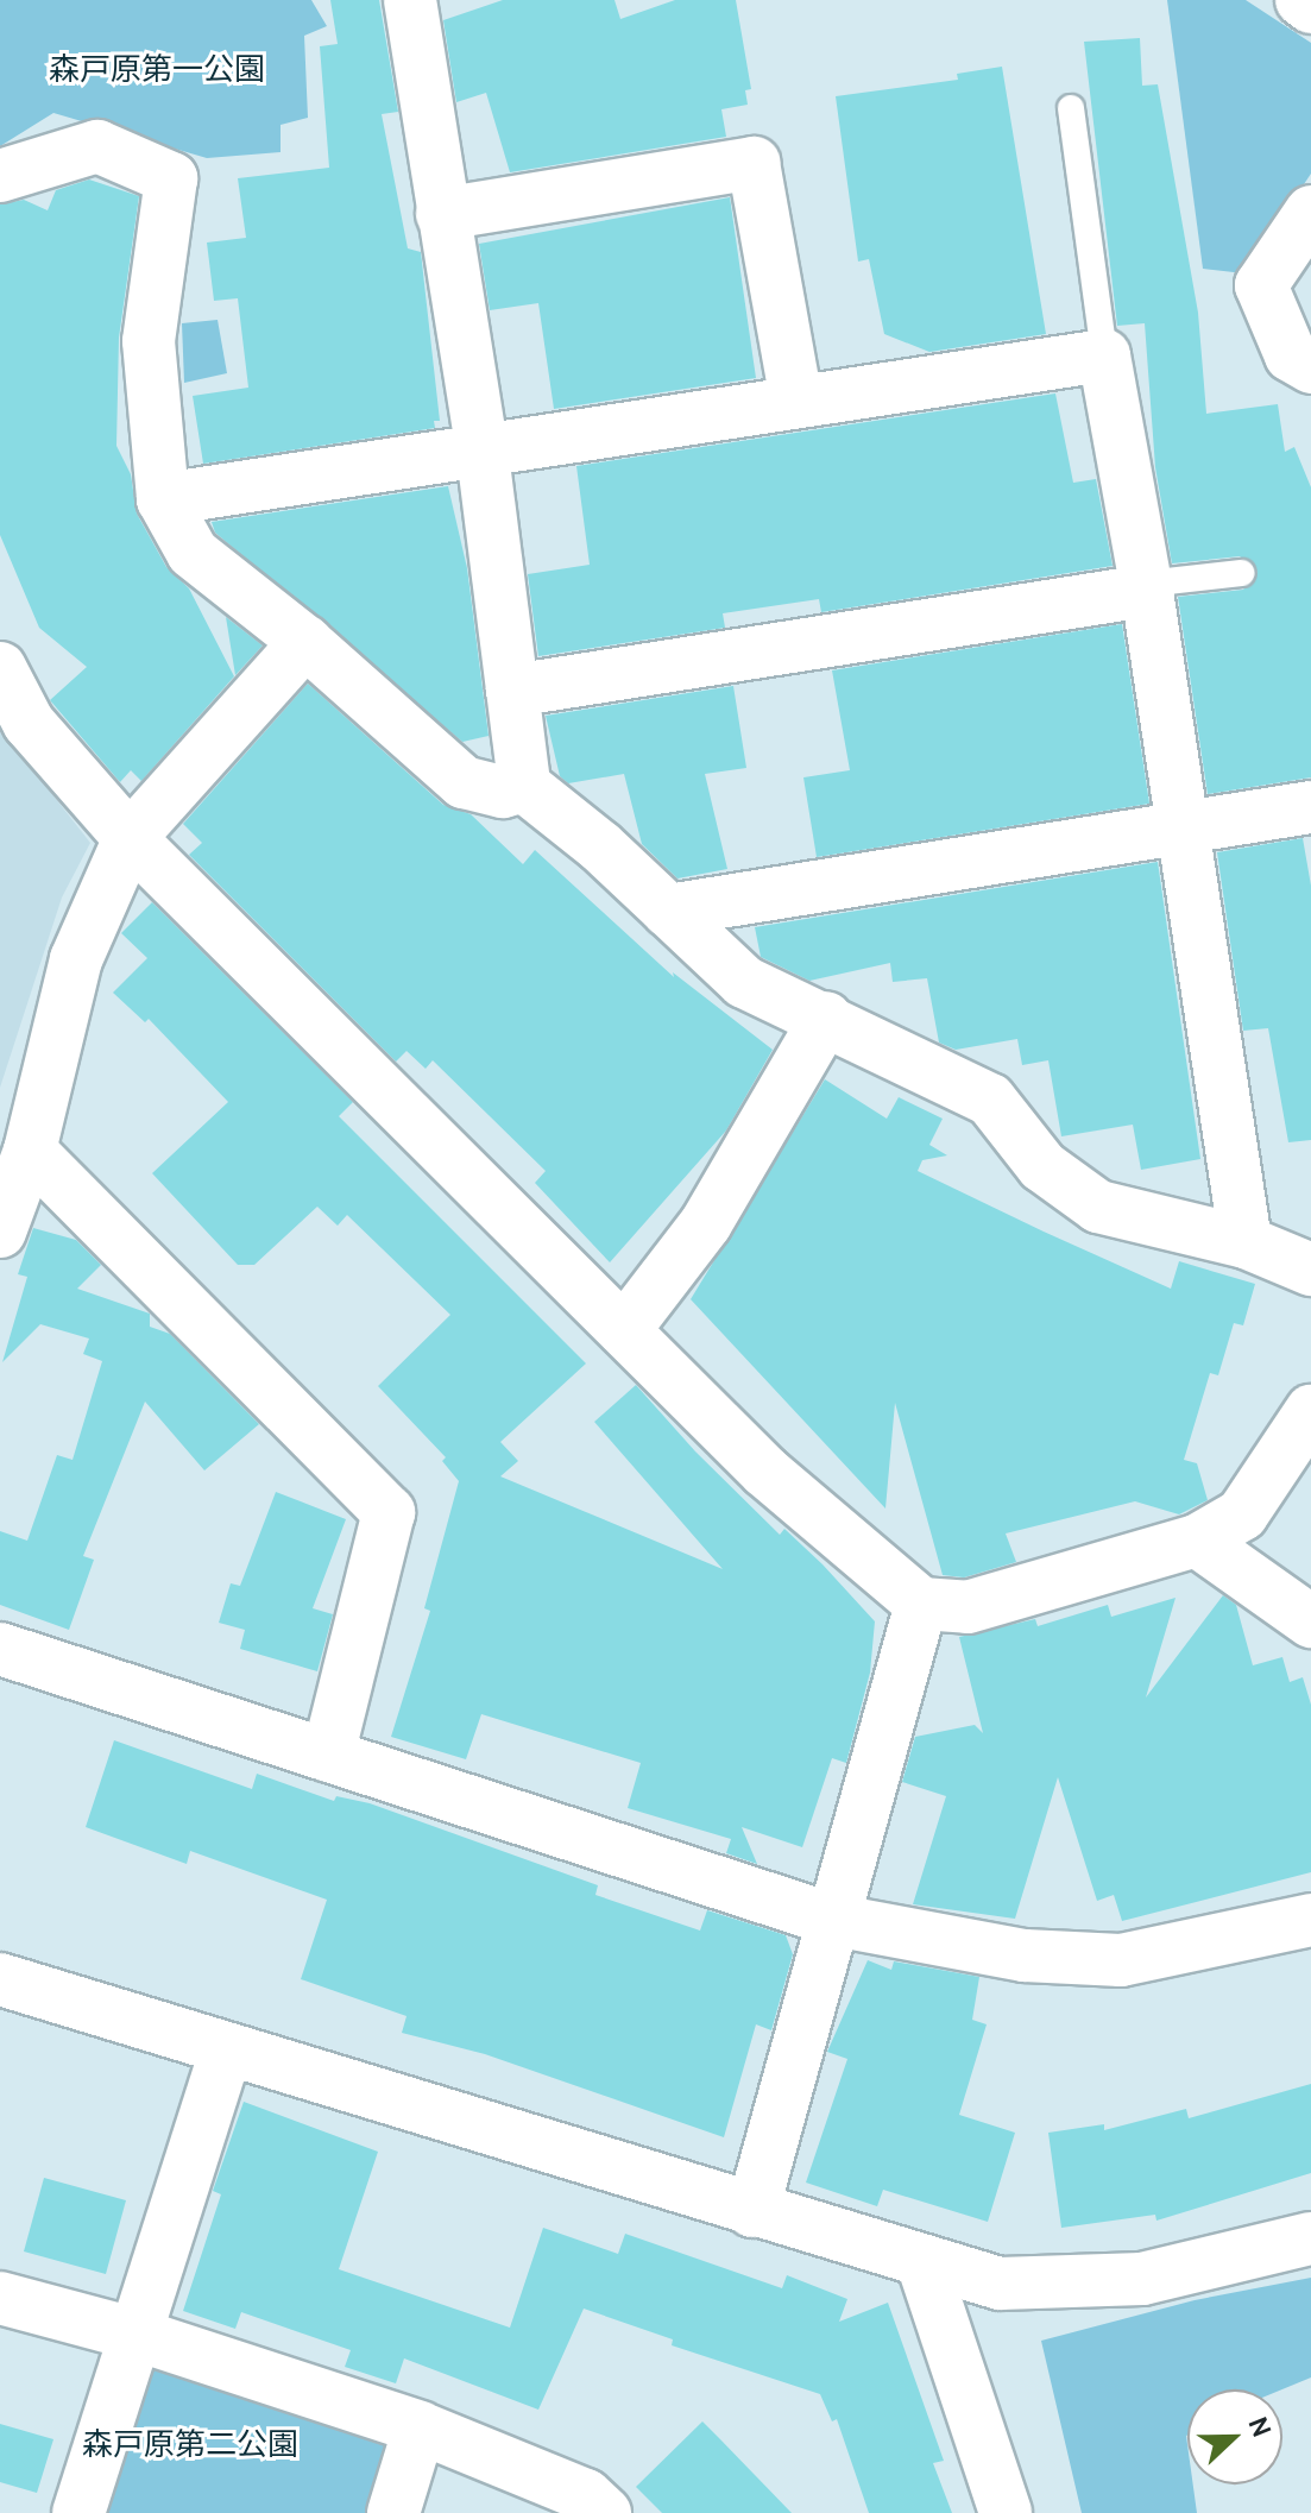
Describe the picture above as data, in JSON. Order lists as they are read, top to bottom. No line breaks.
{"parks":["森戸原第一公園","森戸原第二公園"],"north":"right"}
